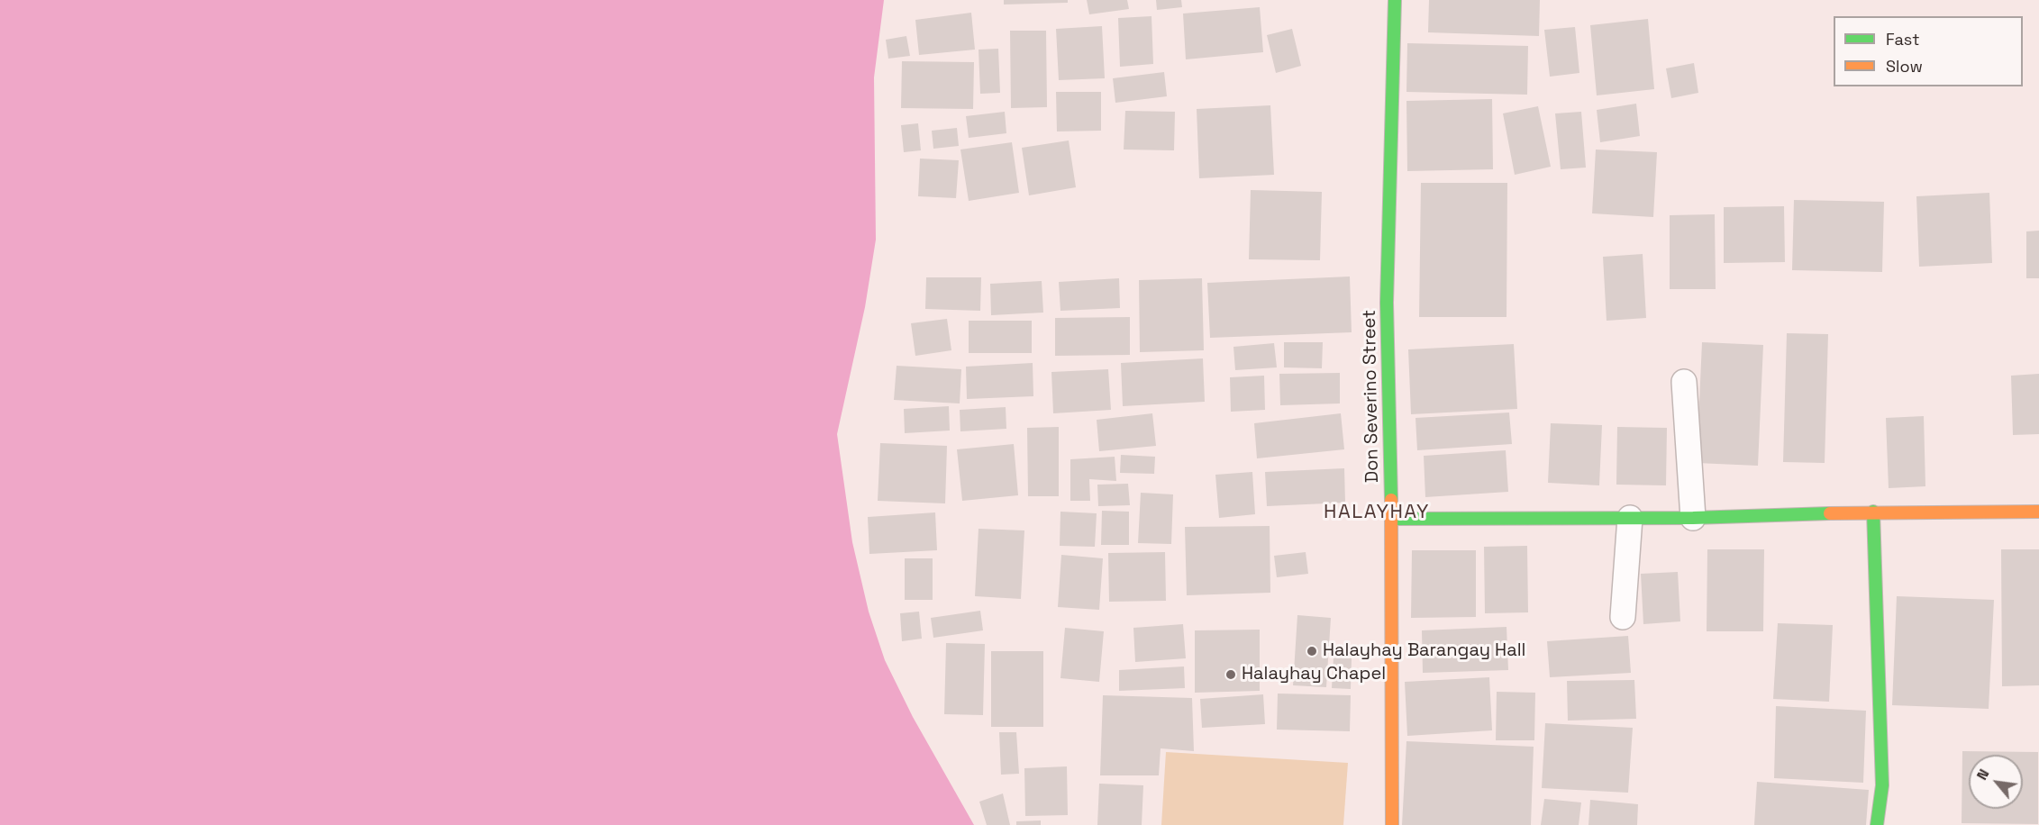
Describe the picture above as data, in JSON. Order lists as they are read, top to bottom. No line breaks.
{"streets":{"street":["Don Severino Street"]},"districts":["HALAYHAY"],"places":["Halayhay Barangay Hall","Halayhay Chapel"],"legend":["Fast","Slow"],"north":"top left"}
